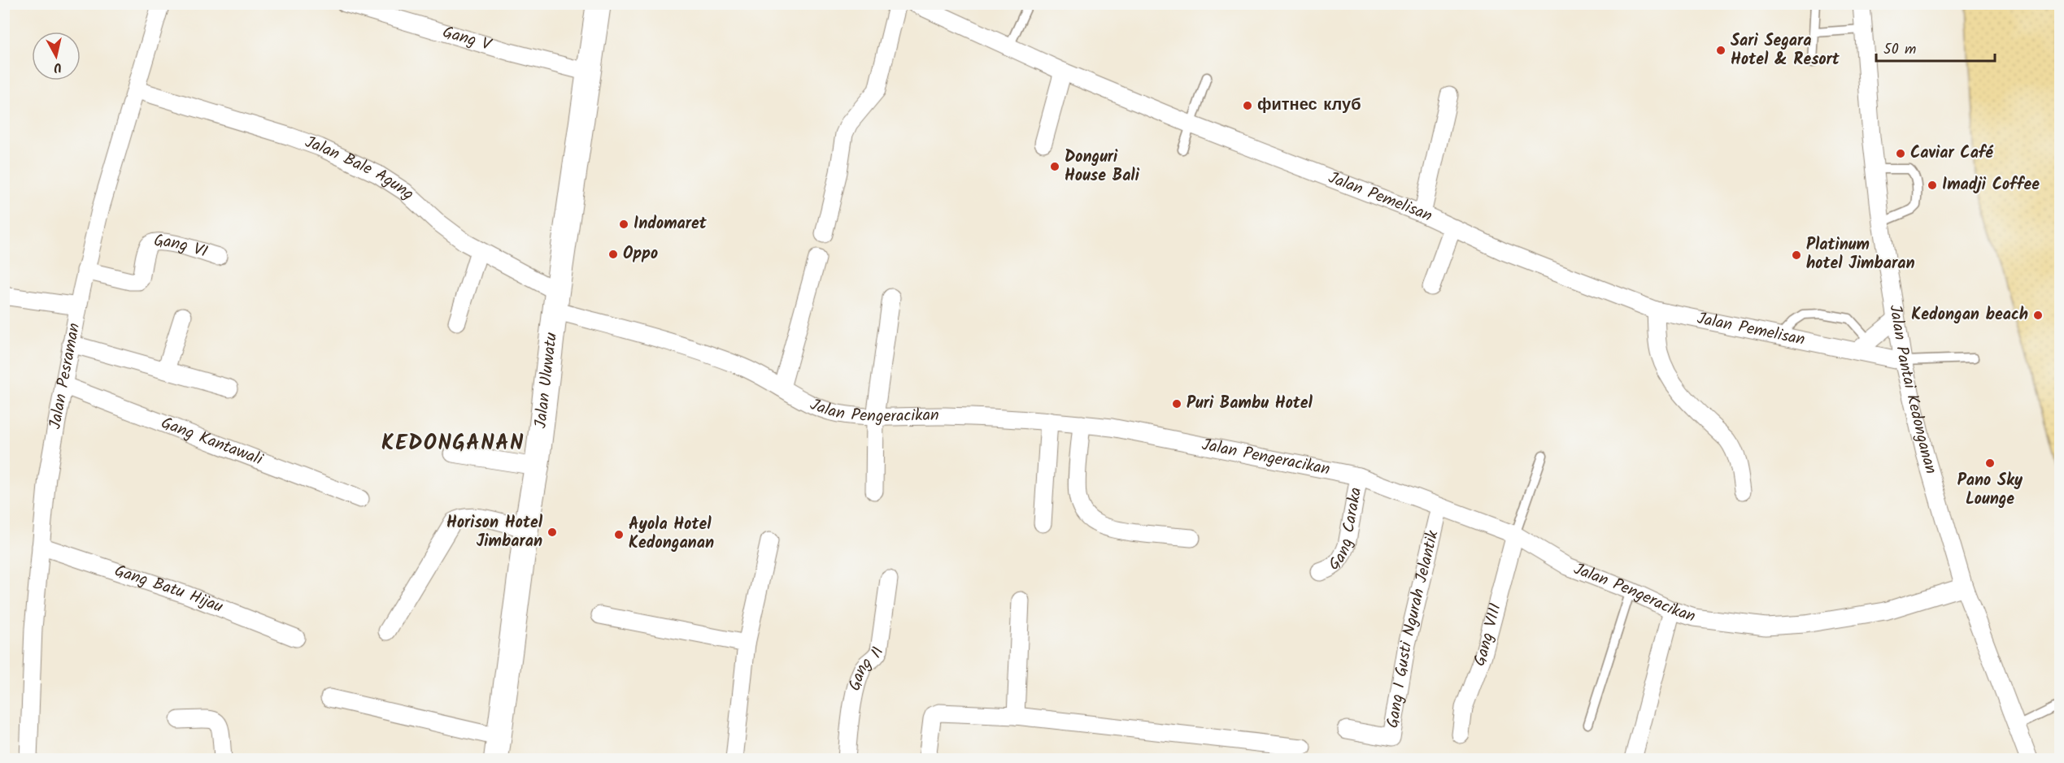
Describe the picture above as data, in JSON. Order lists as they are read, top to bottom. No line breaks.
{"streets":{"street":["Gang V","Jalan Bale Agung","Jalan Pemelisan","Gang VI","Jalan Pesraman","Jalan Uluwatu","Jalan Pantai Kedonganan","Jalan Pengeracikan","Gang Kantawali","Gang Caraka","Gang Batu Hijau","Gang I Gusti Ngurah Jelantik","Gang VIII","Gang II"]},"crossings":[["Gang V","Jalan Uluwatu"],["Jalan Bale Agung","Jalan Pesraman"],["Jalan Bale Agung","Jalan Uluwatu"],["Jalan Bale Agung","Jalan Pengeracikan"],["Jalan Pemelisan","Jalan Pantai Kedonganan"],["Gang VI","Jalan Pesraman"],["Jalan Pesraman","Gang Kantawali"],["Jalan Pesraman","Gang Batu Hijau"],["Jalan Uluwatu","Jalan Pengeracikan"],["Jalan Pantai Kedonganan","Jalan Pengeracikan"],["Jalan Pengeracikan","Gang Caraka"],["Jalan Pengeracikan","Gang I Gusti Ngurah Jelantik"],["Jalan Pengeracikan","Gang VIII"]],"districts":["KEDONGANAN"],"places":["Sari Segara Hotel & Resort","фитнес клуб","Caviar Café","Donguri House Bali","Imadji Coffee","Indomaret","Oppo","Platinum hotel Jimbaran","Kedongan beach","Puri Bambu Hotel","Pano Sky Lounge","Horison Hotel Jimbaran","Ayola Hotel Kedonganan"],"scale_bar":"50 m","north":"bottom"}
